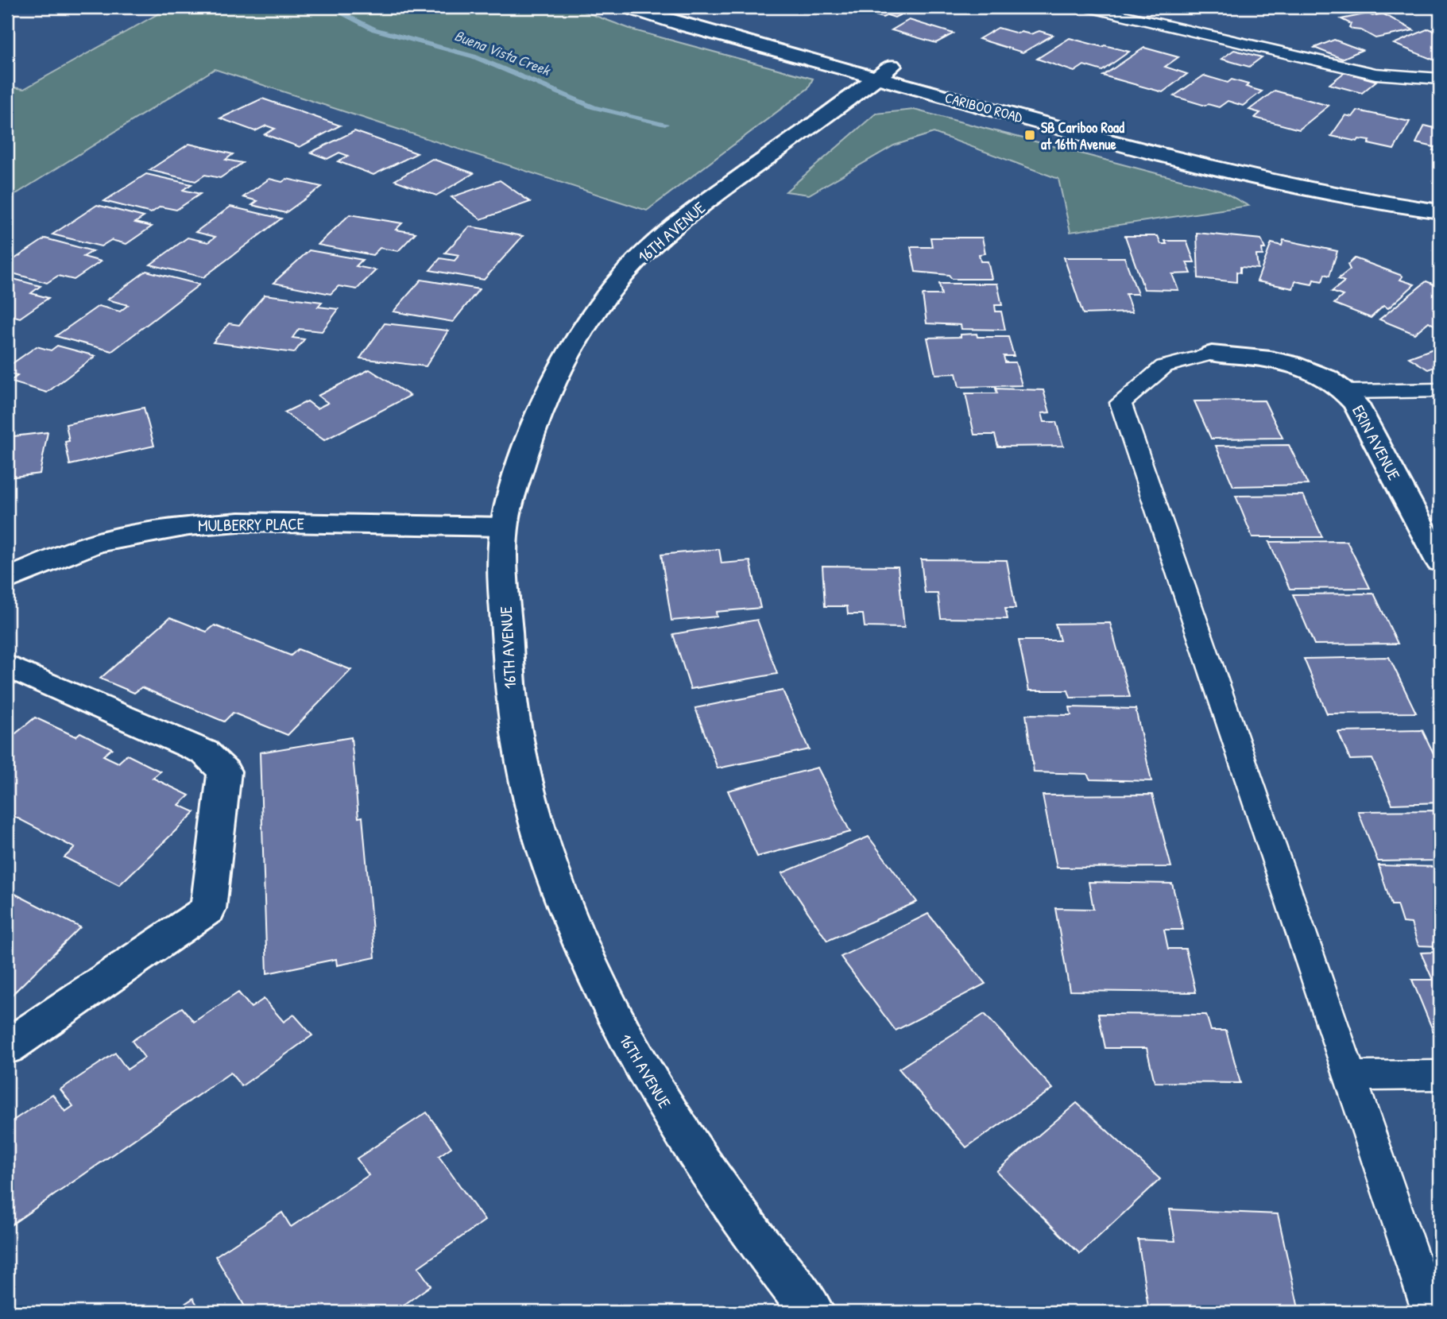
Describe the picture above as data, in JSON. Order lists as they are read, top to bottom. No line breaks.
{"streets":{"street":["CARIBOO ROAD","16TH AVENUE","ERIN AVENUE","MULBERRY PLACE"]},"crossings":[["CARIBOO ROAD","16TH AVENUE"],["16TH AVENUE","MULBERRY PLACE"]],"water":["Buena Vista Creek"],"places":{"transit":["SB Cariboo Road at 16th Avenue"]}}
